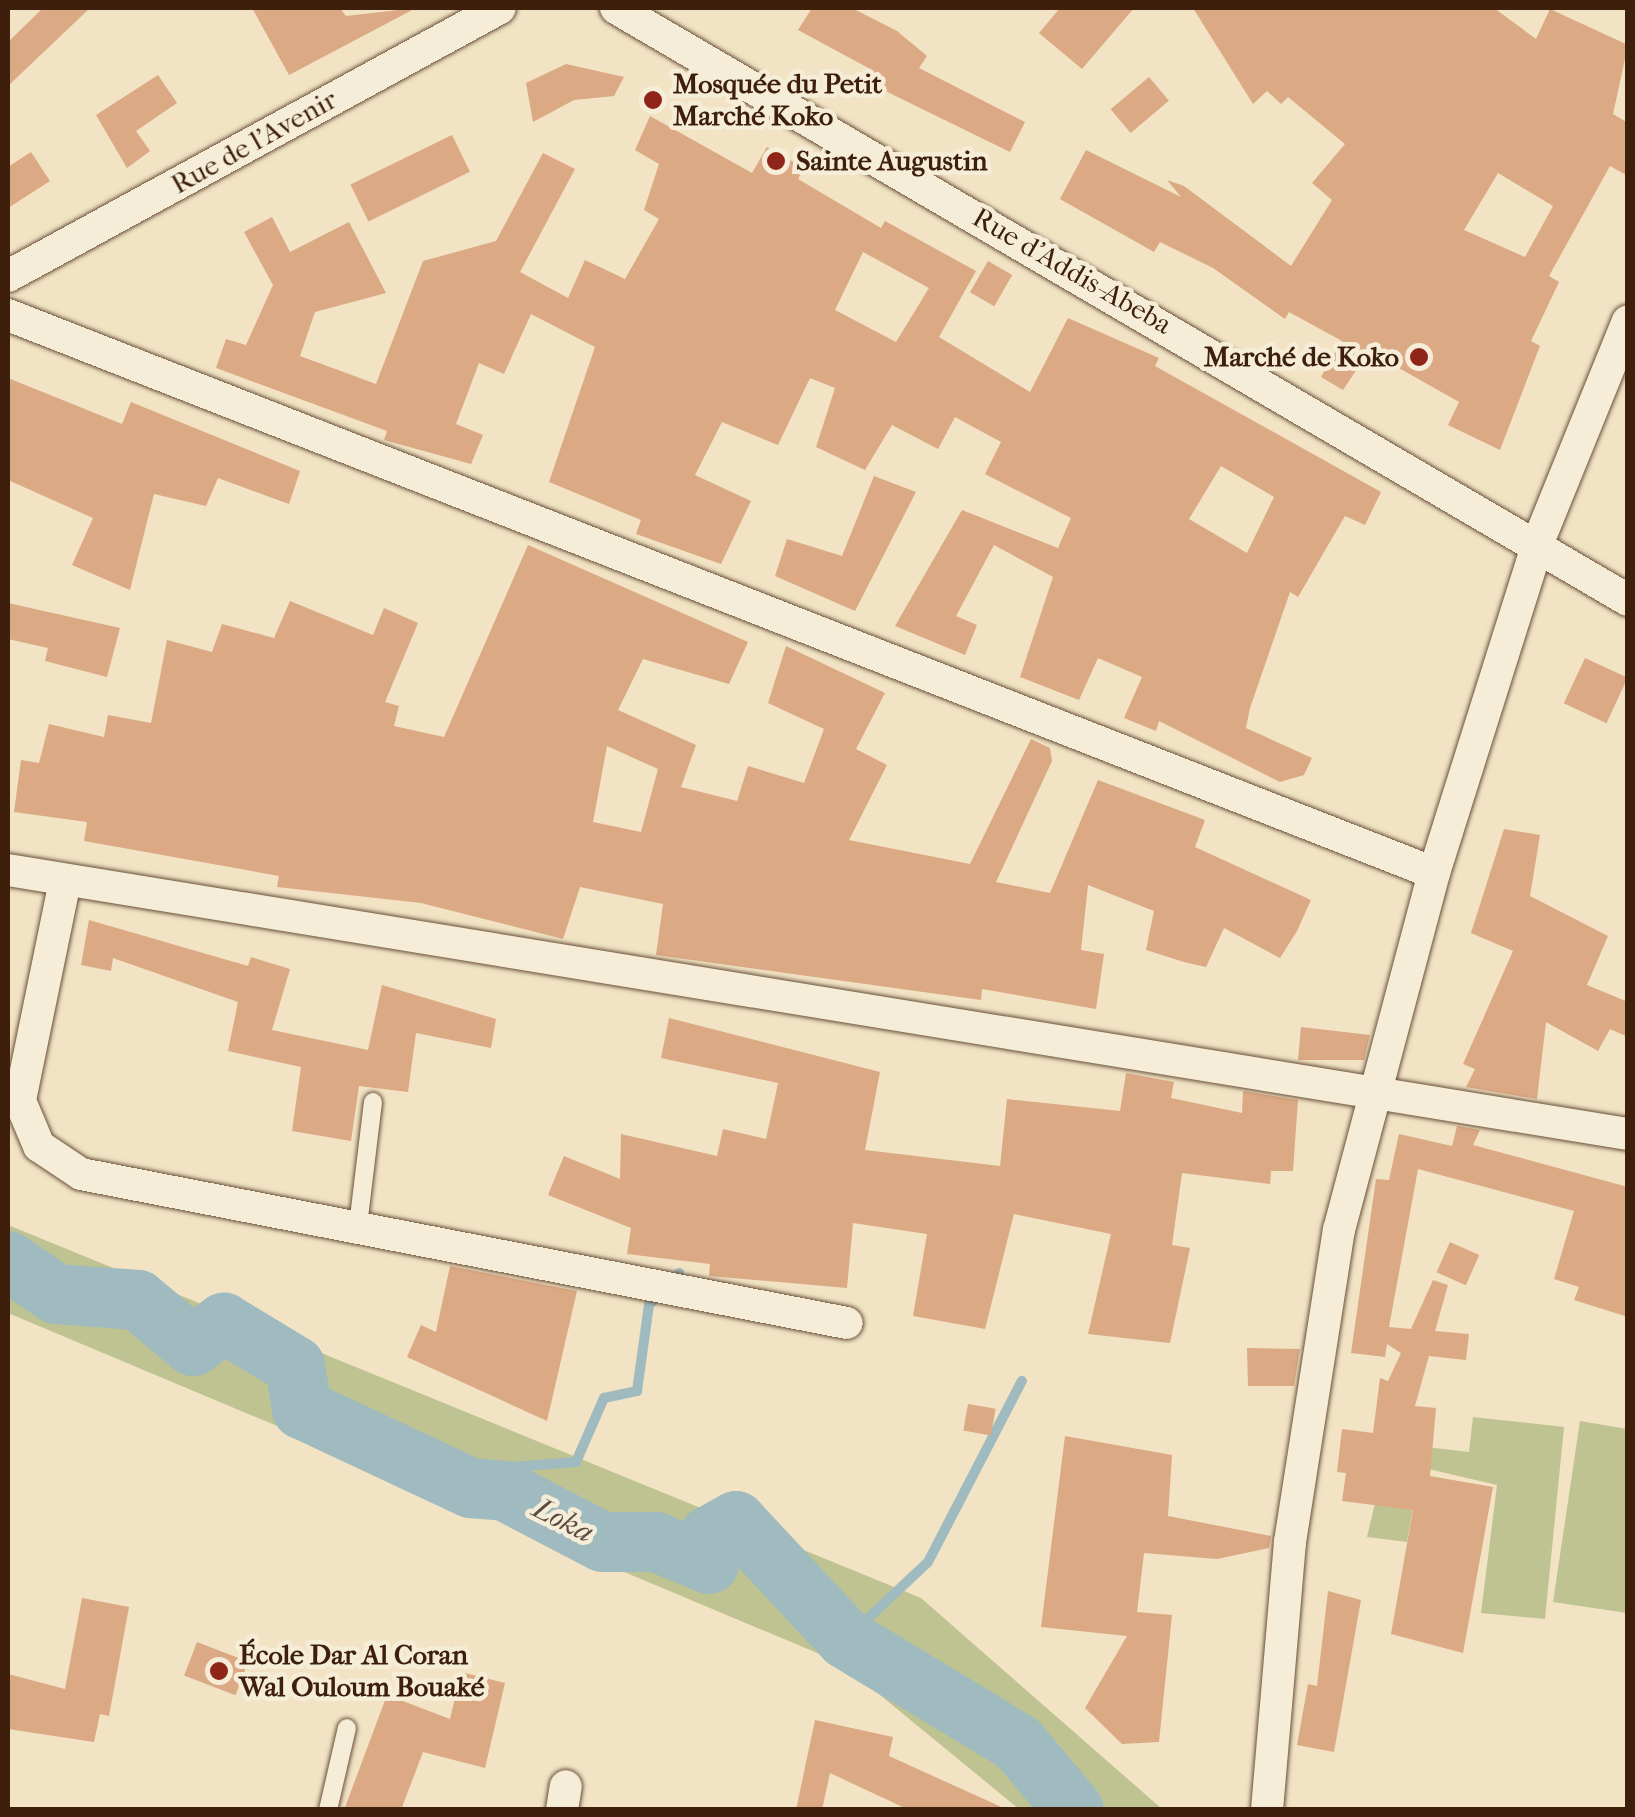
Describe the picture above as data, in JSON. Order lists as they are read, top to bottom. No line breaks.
{"streets":{"street":["Rue de l'Avenir","Rue d'Addis-Abeba"]},"water":["Loka"],"places":["Mosquée du Petit Marché Koko","Sainte Augustin","Marché de Koko","École Dar Al Coran Wal Ouloum Bouaké"]}
